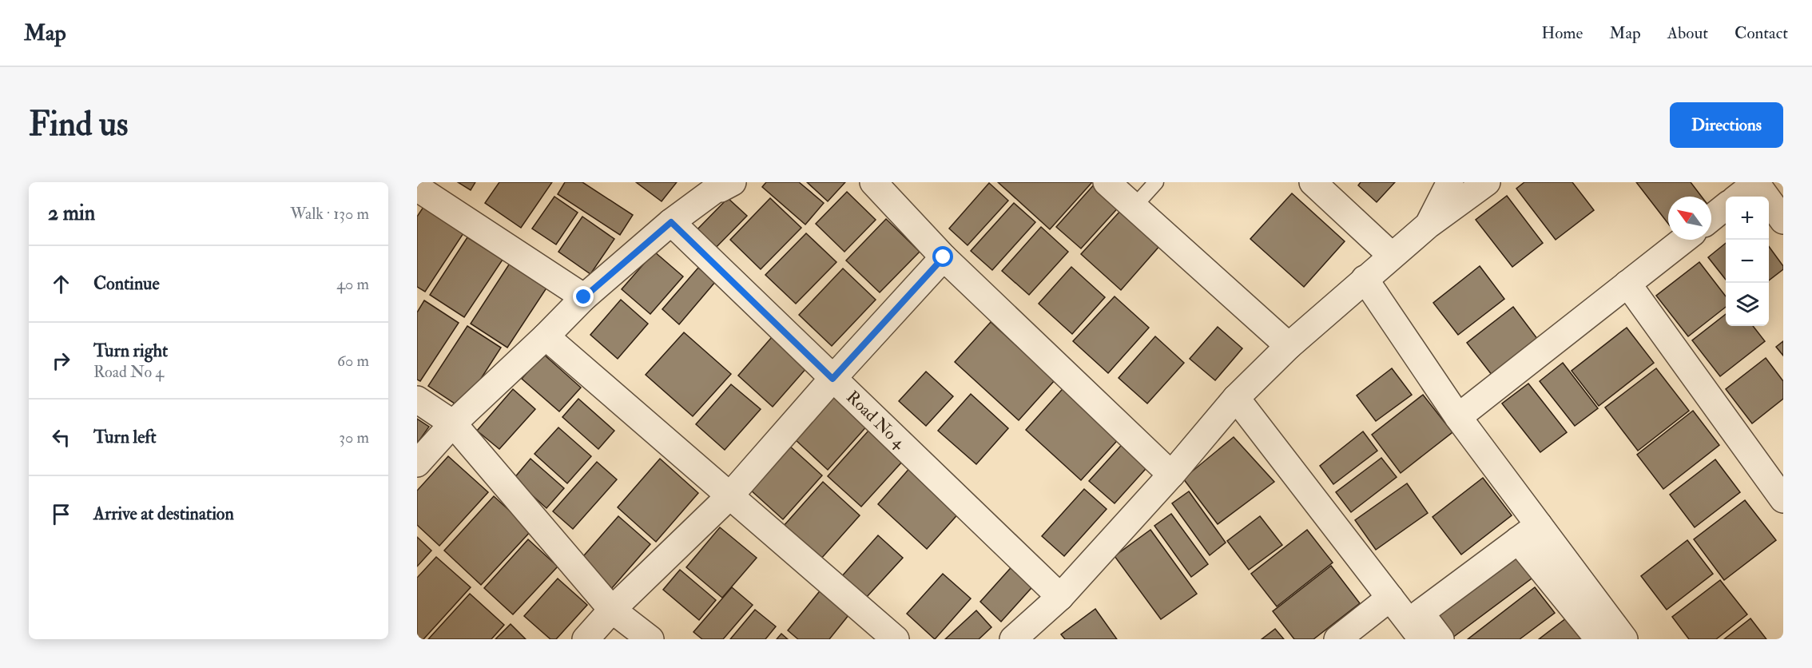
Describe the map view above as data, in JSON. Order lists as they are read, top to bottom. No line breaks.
{"streets":{"street":["Road No 4"]},"north":"top left","page":{"header":"Map","nav":["Home","Map","About","Contact"],"buttons":"Directions","title":"Find us","heading":["2 min","Walk · 130 m"],"map_buttons":["+","−"],"list":[["Continue","40 m"],["Turn right","Road No 4","60 m"],["Turn left","30 m"],"Arrive at destination"]}}
